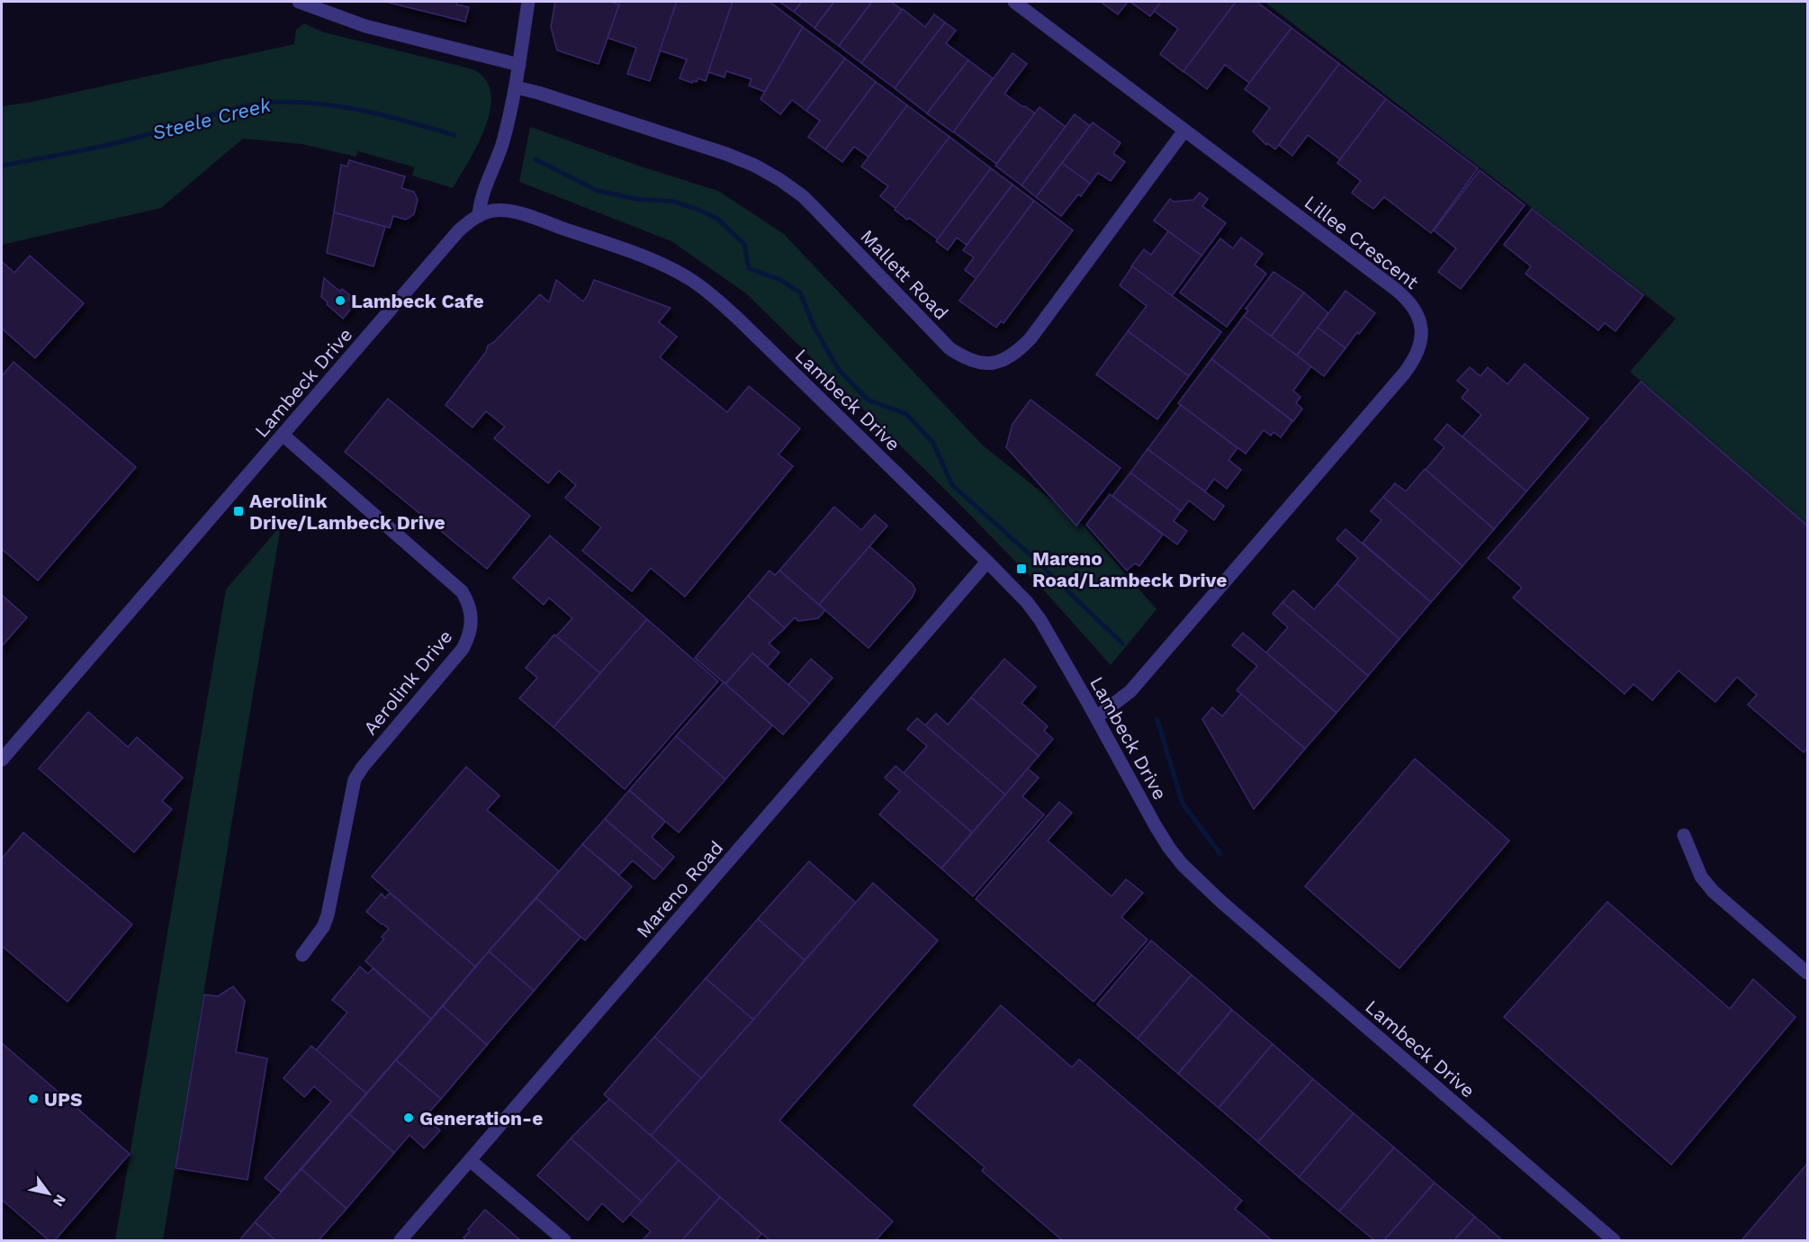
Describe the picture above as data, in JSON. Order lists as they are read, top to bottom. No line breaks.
{"streets":{"street":["Lillee Crescent","Mallett Road","Lambeck Drive","Aerolink Drive","Mareno Road"]},"crossings":[["Lillee Crescent","Mallett Road"],["Lillee Crescent","Lambeck Drive"],["Lambeck Drive","Aerolink Drive"],["Lambeck Drive","Mareno Road"]],"water":["Steele Creek"],"places":{"other":["Lambeck Cafe","UPS","Generation-e"],"transit":["Aerolink Drive/Lambeck Drive","Mareno Road/Lambeck Drive"]},"north":"bottom right"}
